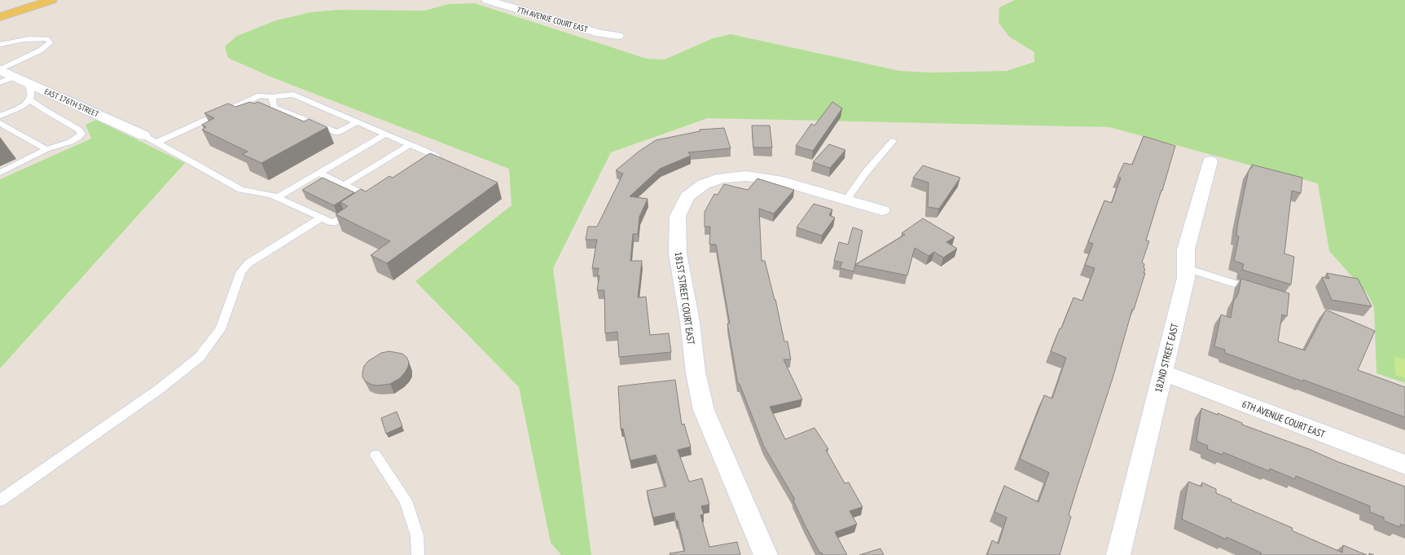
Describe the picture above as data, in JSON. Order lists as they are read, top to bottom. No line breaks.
{"streets":{"street":["7TH AVENUE COURT EAST","EAST 176TH STREET","181ST STREET COURT EAST","182ND STREET EAST","6TH AVENUE COURT EAST"]},"crossings":[["182ND STREET EAST","6TH AVENUE COURT EAST"]]}
